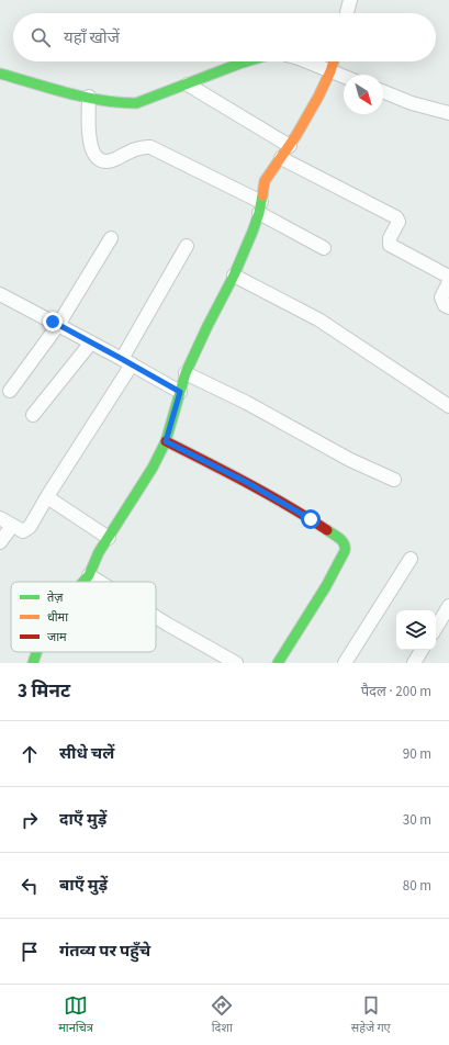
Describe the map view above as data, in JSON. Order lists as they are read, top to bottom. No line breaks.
{"legend":["तेज़","धीमा","जाम"],"north":"bottom right","page":{"search":"यहाँ खोजें","heading":["3 मिनट","पैदल · 200 m"],"list":[["सीधे चलें","90 m"],["दाएँ मुड़ें","30 m"],["बाएँ मुड़ें","80 m"],"गंतव्य पर पहुँचे"],"nav":["मानचित्र","दिशा","सहेजे गए"]}}
